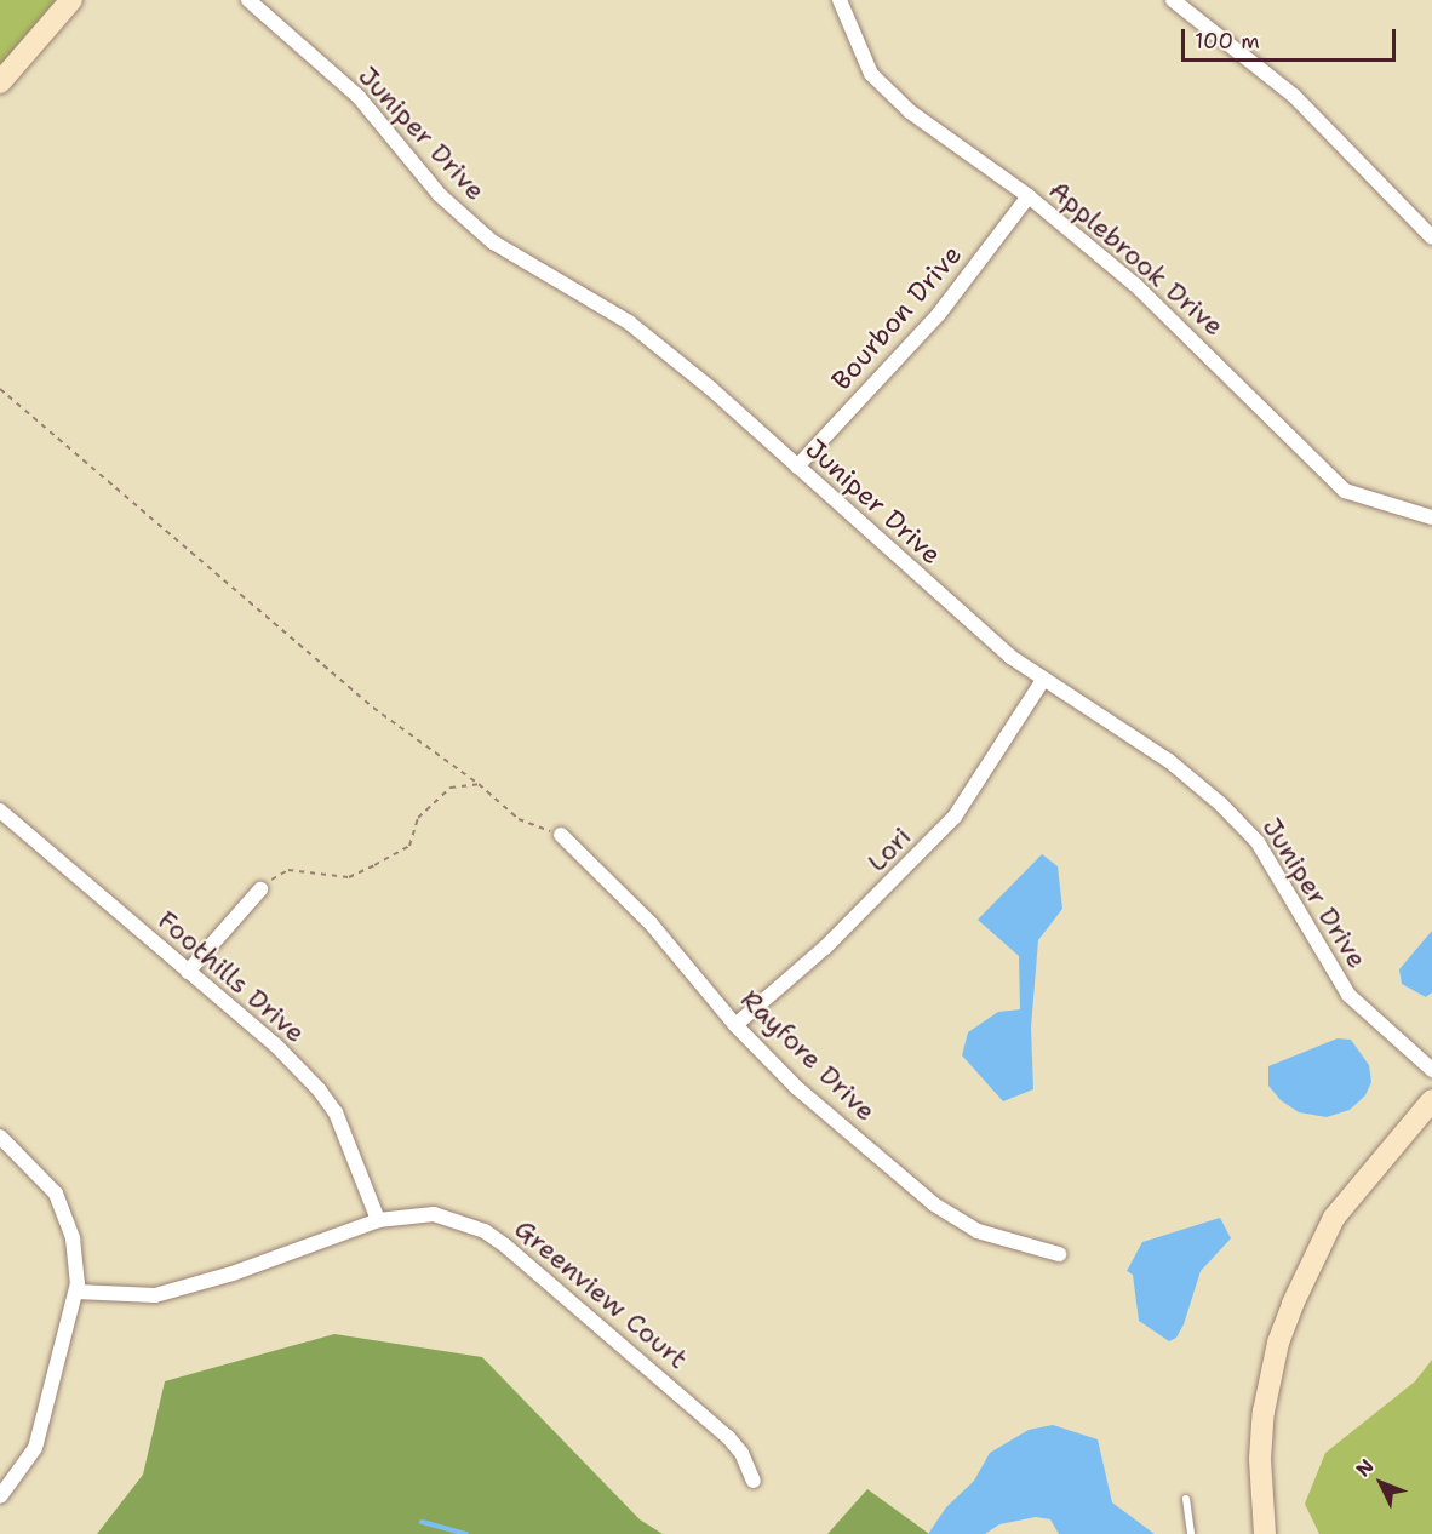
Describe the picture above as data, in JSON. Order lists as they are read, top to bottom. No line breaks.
{"streets":{"street":["Juniper Drive","Applebrook Drive","Bourbon Drive","Lori","Foothills Drive","Rayfore Drive","Greenview Court"]},"crossings":[["Juniper Drive","Bourbon Drive"],["Juniper Drive","Lori"],["Applebrook Drive","Bourbon Drive"],["Lori","Rayfore Drive"],["Foothills Drive","Greenview Court"]],"scale_bar":"100 m","north":"top left"}
